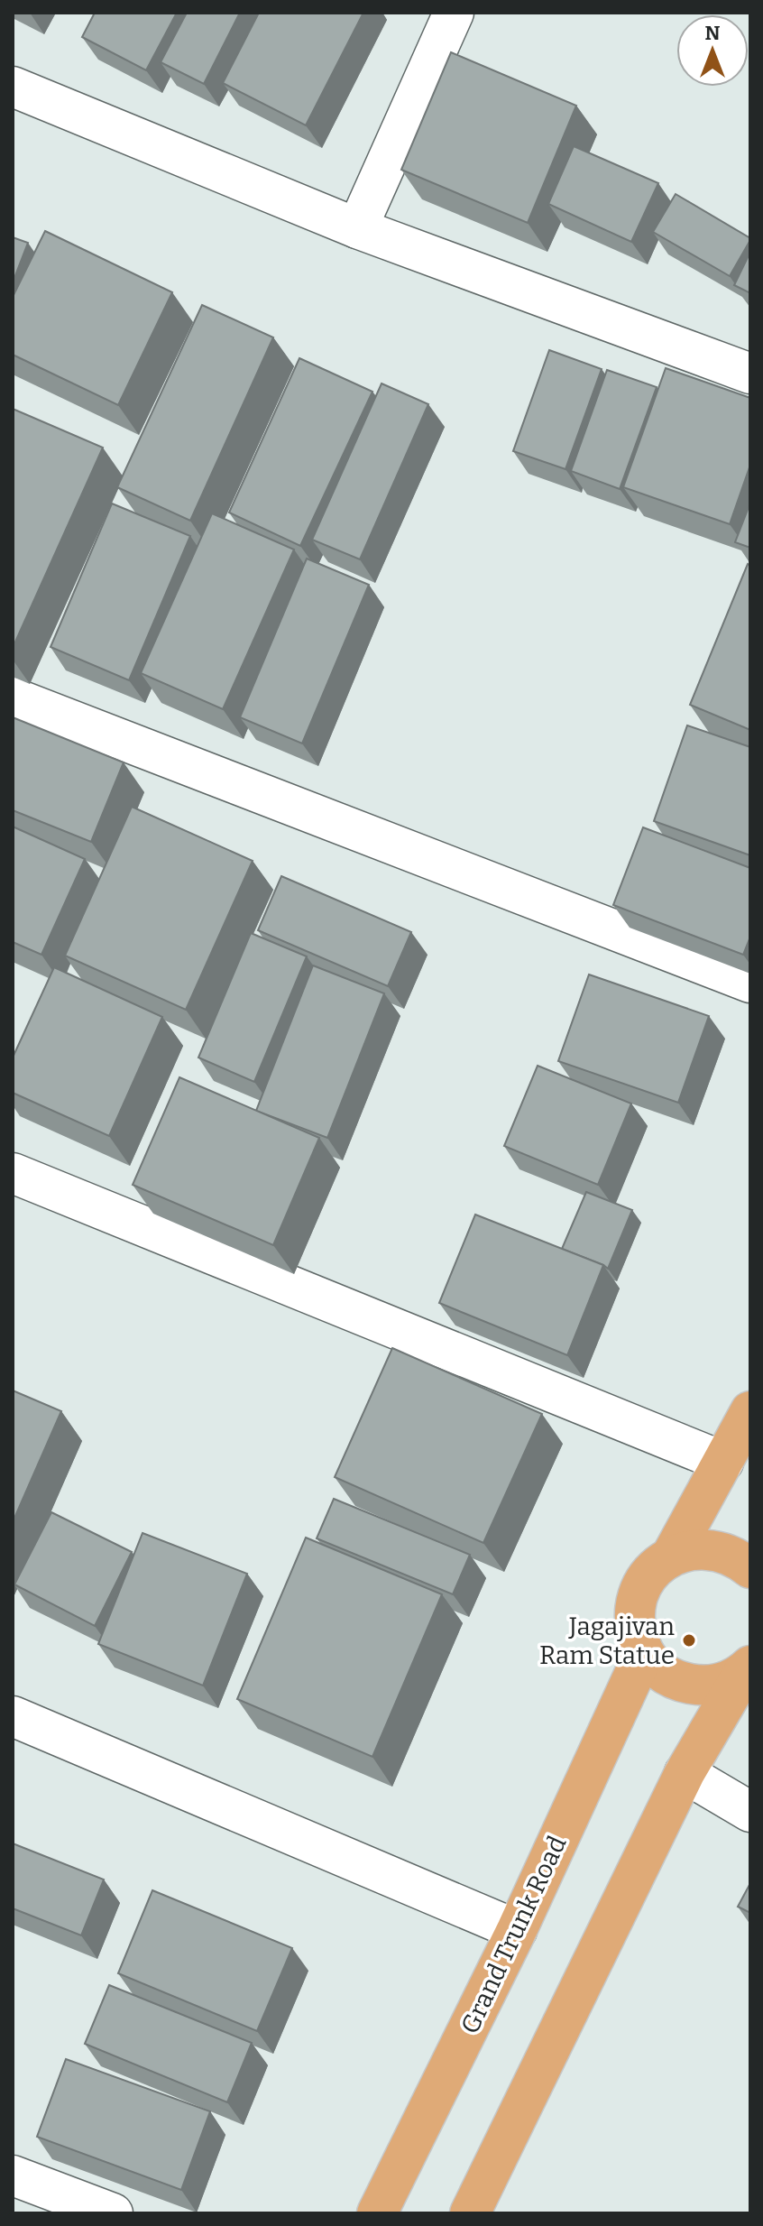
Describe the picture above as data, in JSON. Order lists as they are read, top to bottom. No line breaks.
{"streets":{"main road":["Grand Trunk Road"]},"places":["Jagajivan Ram Statue"],"north":"top"}
